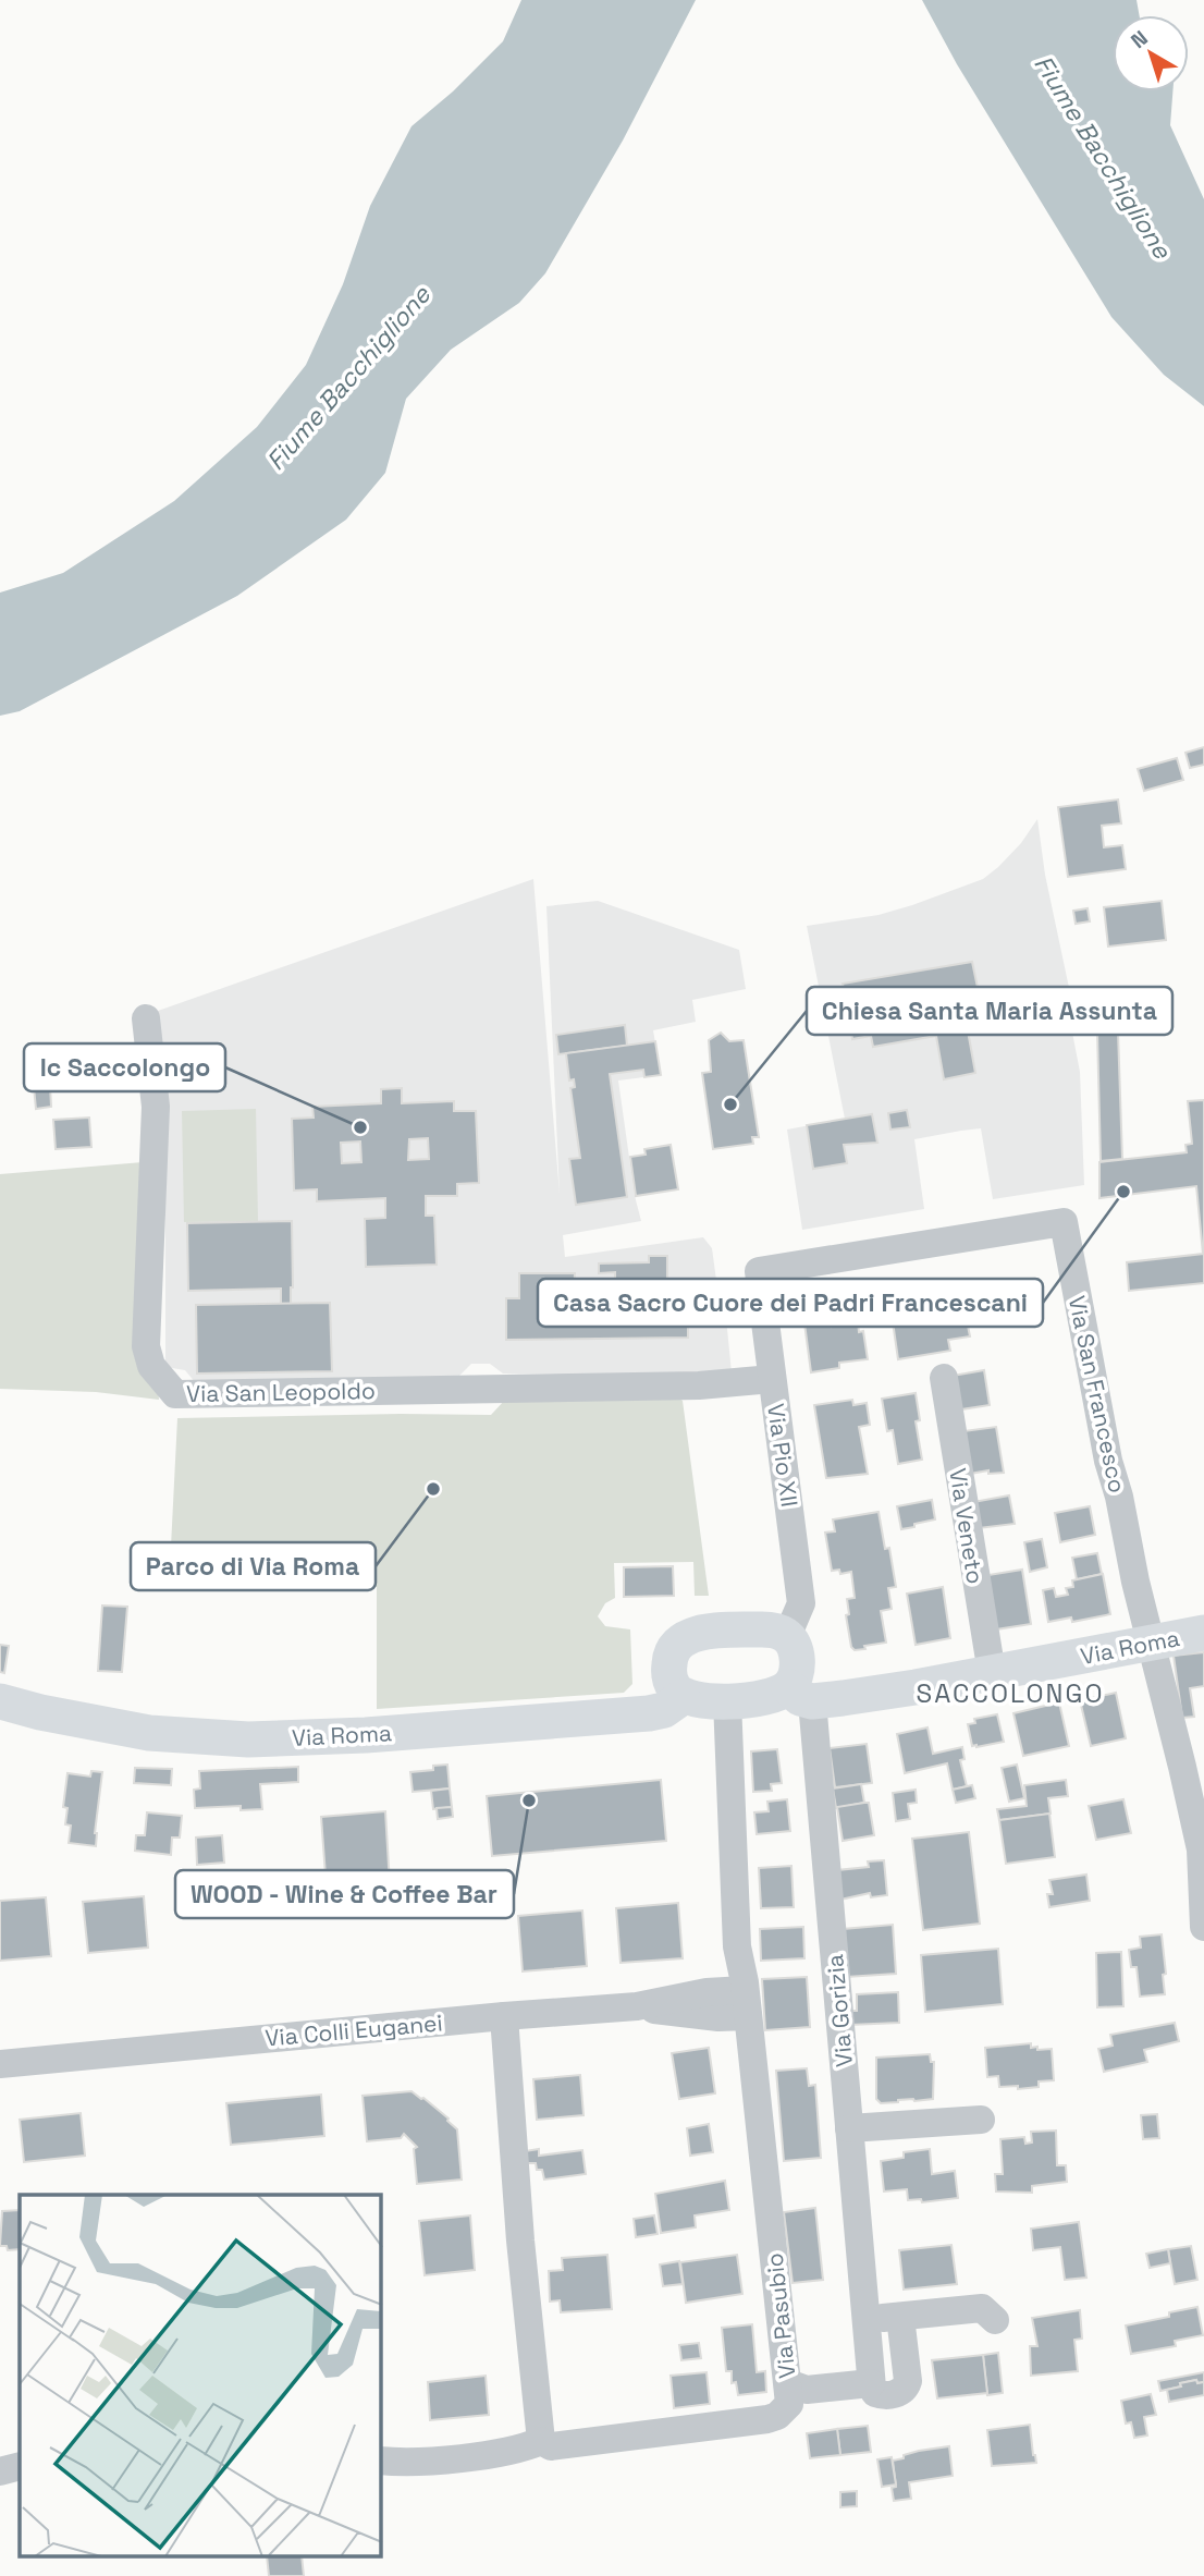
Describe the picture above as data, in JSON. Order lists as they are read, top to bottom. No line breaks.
{"streets":{"main road":["Via Roma"],"street":["Via San Leopoldo","Via San Francesco","Via Pio XII","Via Veneto","Via Gorizia","Via Colli Euganei","Via Pasubio"]},"crossings":[["Via San Leopoldo","Via Pio XII"],["Via San Francesco","Via Pio XII"],["Via San Francesco","Via Roma"],["Via Veneto","Via Roma"],["Via Roma","Via Gorizia"],["Via Colli Euganei","Via Pasubio"]],"districts":["SACCOLONGO"],"water":["Fiume Bacchiglione"],"places":["Chiesa Santa Maria Assunta","Ic Saccolongo","Casa Sacro Cuore dei Padri Francescani","Parco di Via Roma","WOOD - Wine & Coffee Bar"],"north":"top left"}
